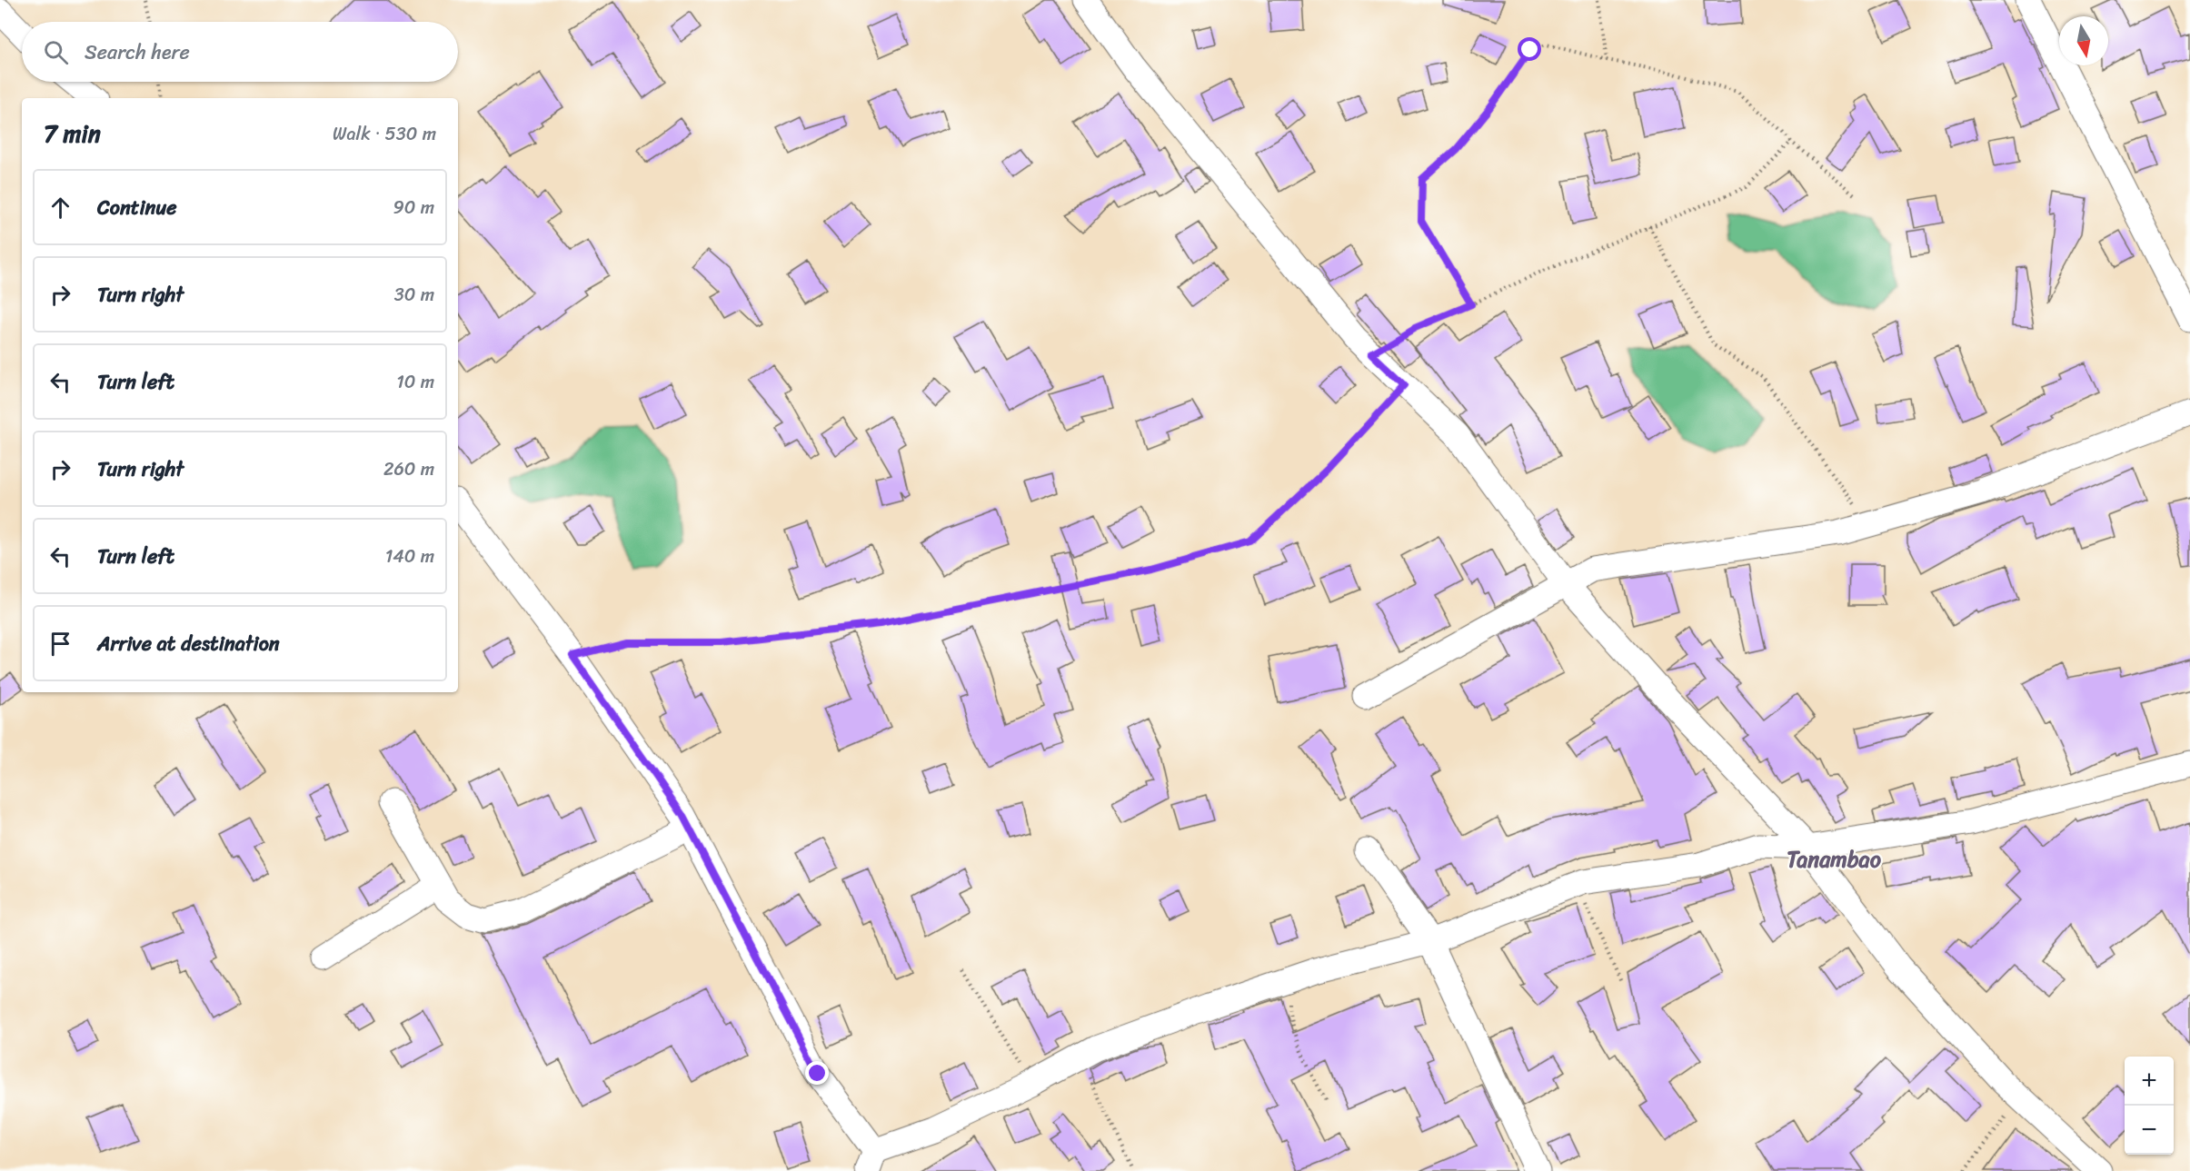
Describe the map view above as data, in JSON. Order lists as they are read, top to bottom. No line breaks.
{"districts":["Tanambao"],"north":"bottom","page":{"search":"Search here","heading":["7 min","Walk · 530 m"],"list":[["Continue","90 m"],["Turn right","30 m"],["Turn left","10 m"],["Turn right","260 m"],["Turn left","140 m"],"Arrive at destination"],"map_buttons":["+","−"]}}
